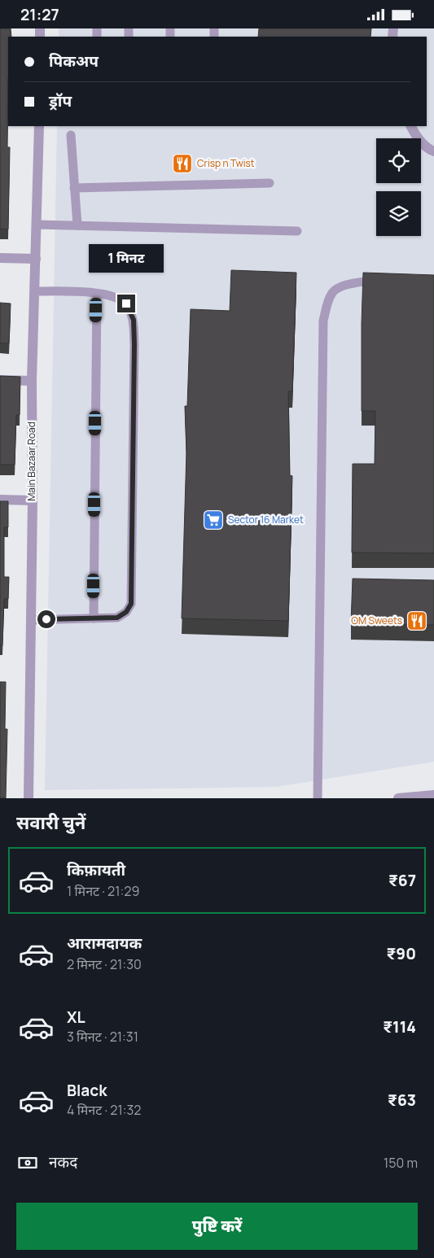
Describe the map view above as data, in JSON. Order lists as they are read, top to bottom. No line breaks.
{"streets":{"street":["Main Bazaar Road"]},"places":{"restaurant":["Crisp n Twist","OM Sweets"],"supermarket":["Sector 16 Market"]},"page":{"status":"21:27","banner":["पिकअप","ड्रॉप"],"bubble":"1 मिनट","heading":"सवारी चुनें","list":[{"name":"किफ़ायती","note":"1 मिनट · 21:29","value":"₹67"},{"name":"आरामदायक","note":"2 मिनट · 21:30","value":"₹90"},{"name":"XL","note":"3 मिनट · 21:31","value":"₹114"},{"name":"Black","note":"4 मिनट · 21:32","value":"₹63"}],"pay":["नकद","150 m"],"buttons":"पुष्टि करें"}}
